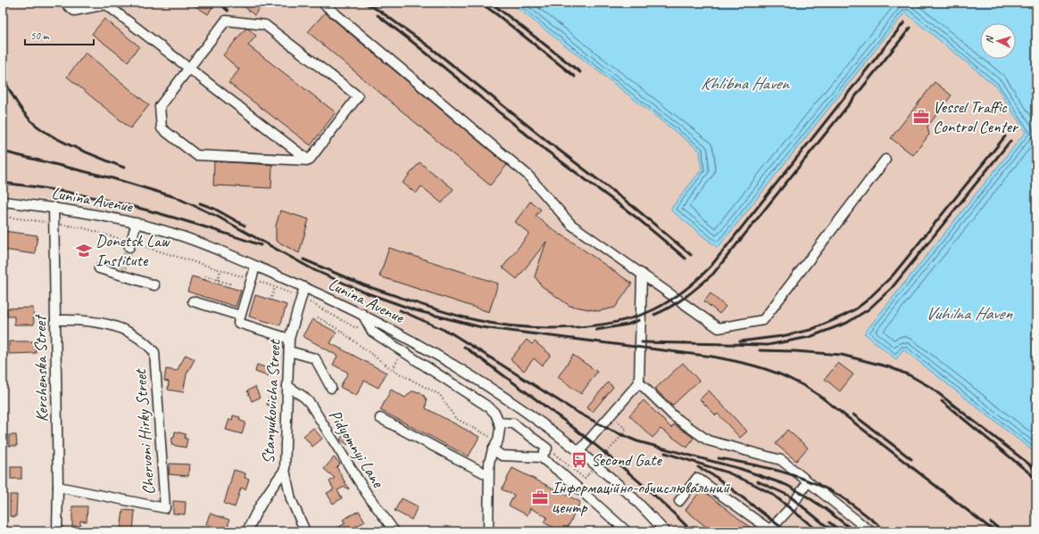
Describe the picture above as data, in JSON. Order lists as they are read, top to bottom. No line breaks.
{"streets":{"street":["Lunina Avenue","Kerchenska Street","Stanyukovicha Street","Chervoni Hirky Street","Pidyomnyi Lane"]},"crossings":[["Lunina Avenue","Kerchenska Street"],["Lunina Avenue","Stanyukovicha Street"],["Kerchenska Street","Chervoni Hirky Street"],["Stanyukovicha Street","Pidyomnyi Lane"]],"water":["Khlibna Haven","Vuhilna Haven"],"places":{"office":["Vessel Traffic Control Center","Інформаційно-обчислювальний центр"],"school or university":["Donetsk Law Institute"],"bus stop":["Second Gate"]},"scale_bar":"50 m","north":"left"}
